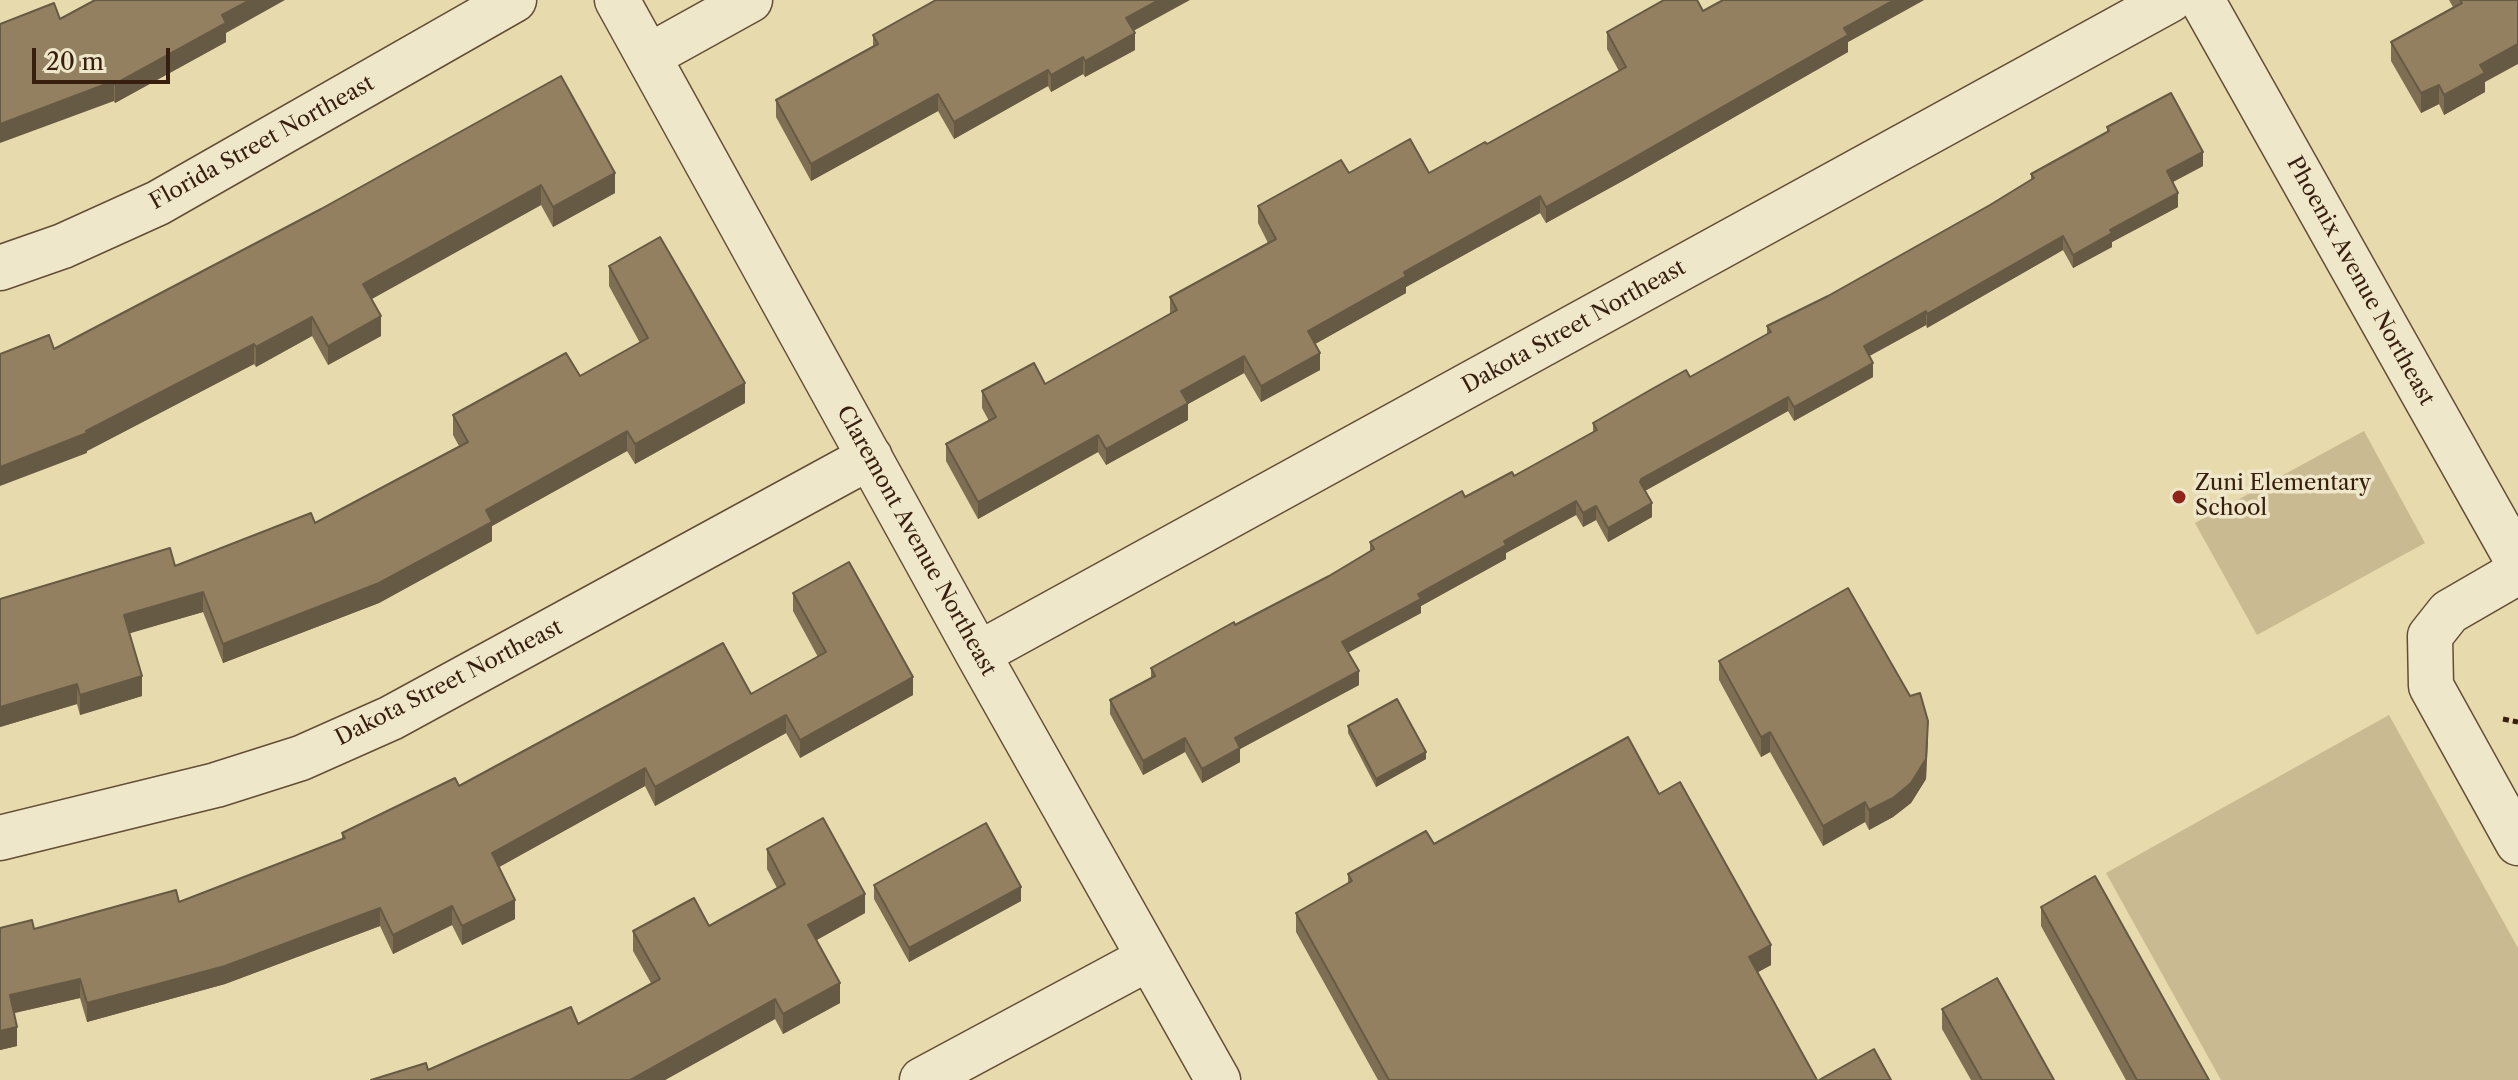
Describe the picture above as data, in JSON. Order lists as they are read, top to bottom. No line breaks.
{"streets":{"street":["Florida Street Northeast","Phoenix Avenue Northeast","Dakota Street Northeast","Claremont Avenue Northeast"]},"crossings":[["Dakota Street Northeast","Claremont Avenue Northeast"]],"places":["Zuni Elementary School"],"scale_bar":"20 m"}
